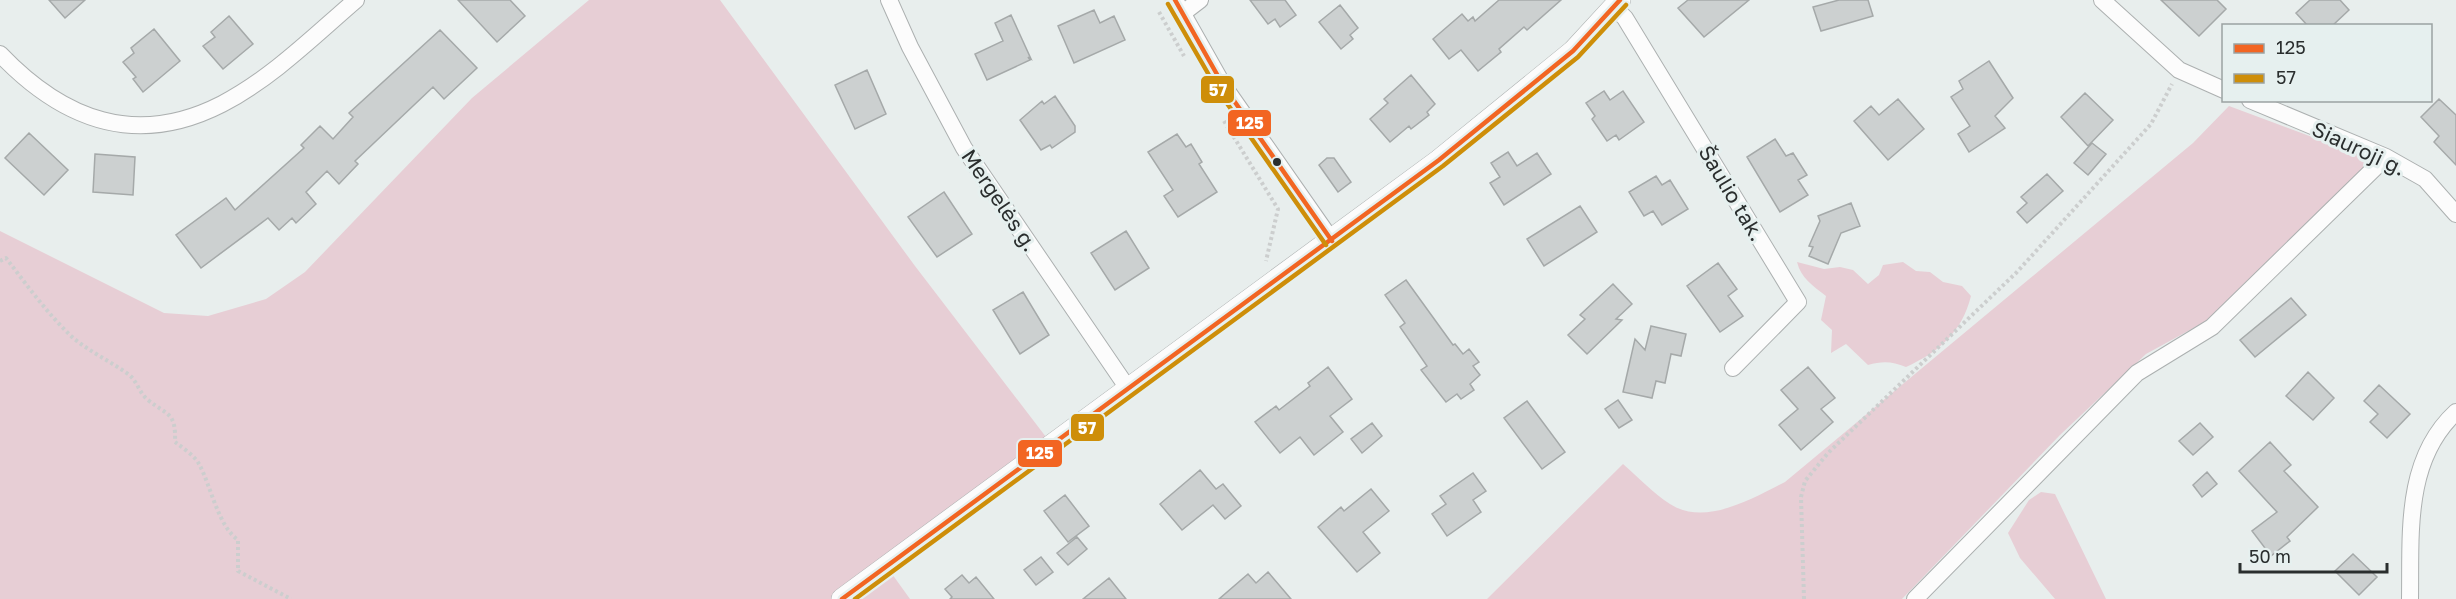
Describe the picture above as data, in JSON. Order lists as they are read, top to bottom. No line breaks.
{"streets":{"street":["Siauroji g.","Šaulio tak.","Mergelės g."]},"lines":["transit line 125","transit line 57"],"legend":["125","57"],"scale_bar":"50 m"}
